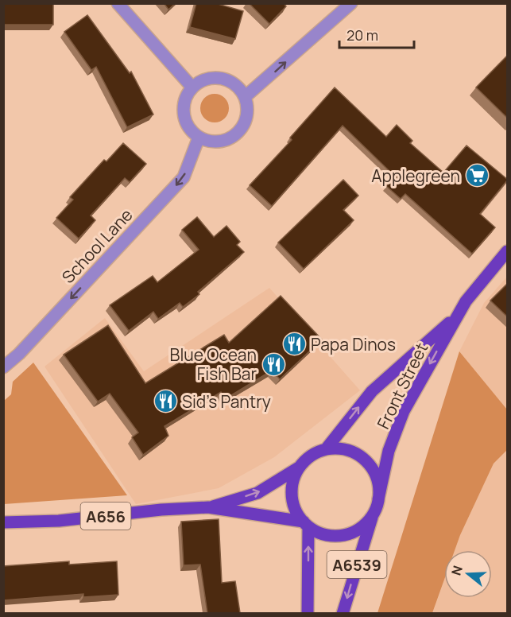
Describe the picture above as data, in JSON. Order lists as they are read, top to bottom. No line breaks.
{"streets":{"main road":["Front Street","A656","A6539"],"street":["School Lane"]},"crossings":[["Front Street","A656"],["Front Street","A6539"],["A656","A6539"]],"one_way":["School Lane"],"places":{"supermarket":["Applegreen"],"restaurant":["Papa Dinos","Blue Ocean Fish Bar","Sid's Pantry"]},"scale_bar":"20 m","north":"left"}
